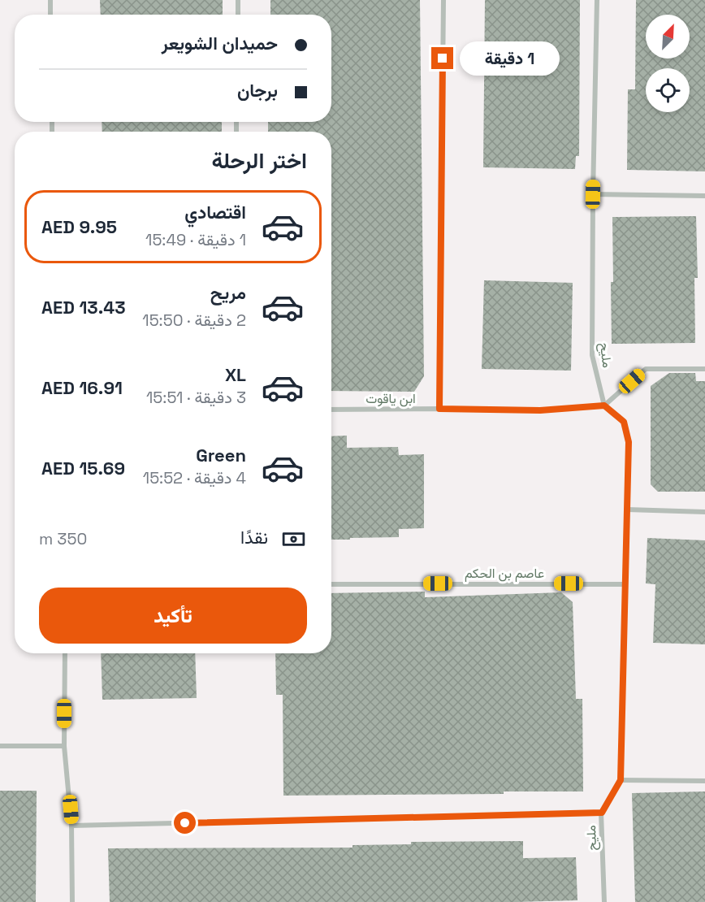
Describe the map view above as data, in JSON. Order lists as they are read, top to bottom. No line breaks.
{"streets":{"street":["مليح","ابن ياقوت","عاصم بن الحكم"]},"crossings":[["مليح","ابن ياقوت"],["مليح","عاصم بن الحكم"]],"north":"top right","page":{"banner":["حميدان الشويعر","برجان"],"bubble":"1 دقيقة","heading":"اختر الرحلة","list":[{"name":"اقتصادي","note":"1 دقيقة · 15:49","value":"AED 9.95"},{"name":"مريح","note":"2 دقيقة · 15:50","value":"AED 13.43"},{"name":"XL","note":"3 دقيقة · 15:51","value":"AED 16.91"},{"name":"Green","note":"4 دقيقة · 15:52","value":"AED 15.69"}],"pay":["نقدًا","350 m"],"buttons":"تأكيد"}}
